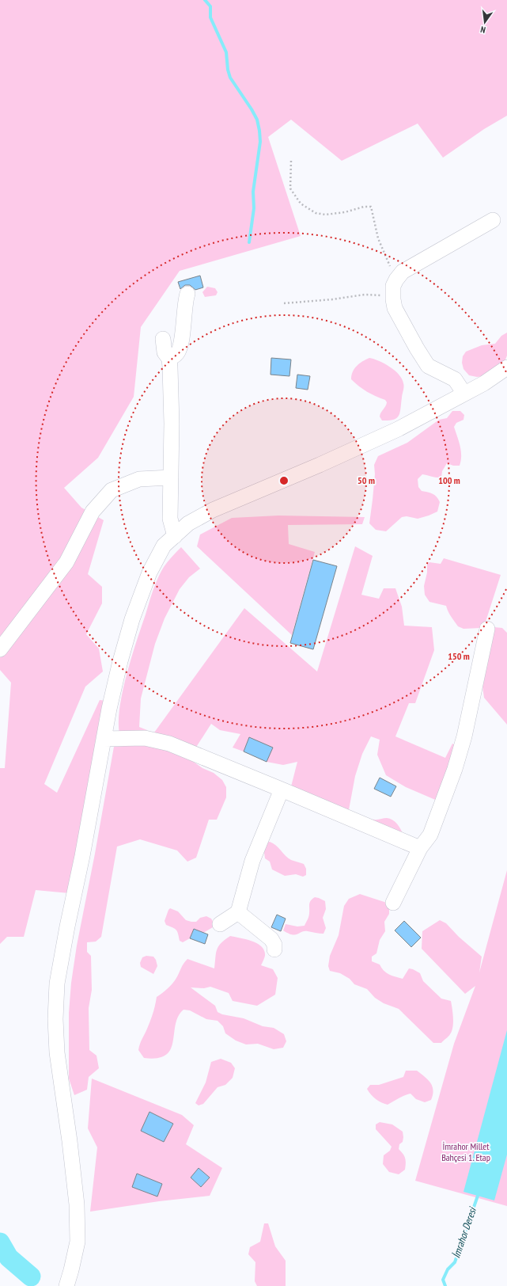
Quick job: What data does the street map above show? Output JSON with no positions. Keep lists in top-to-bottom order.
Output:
{
  "water": ["İmrahor Deresi"],
  "parks": ["İmrahor Millet Bahçesi 1. Etap"],
  "north": "bottom",
  "rings": ["50 m", "100 m", "150 m"]
}
